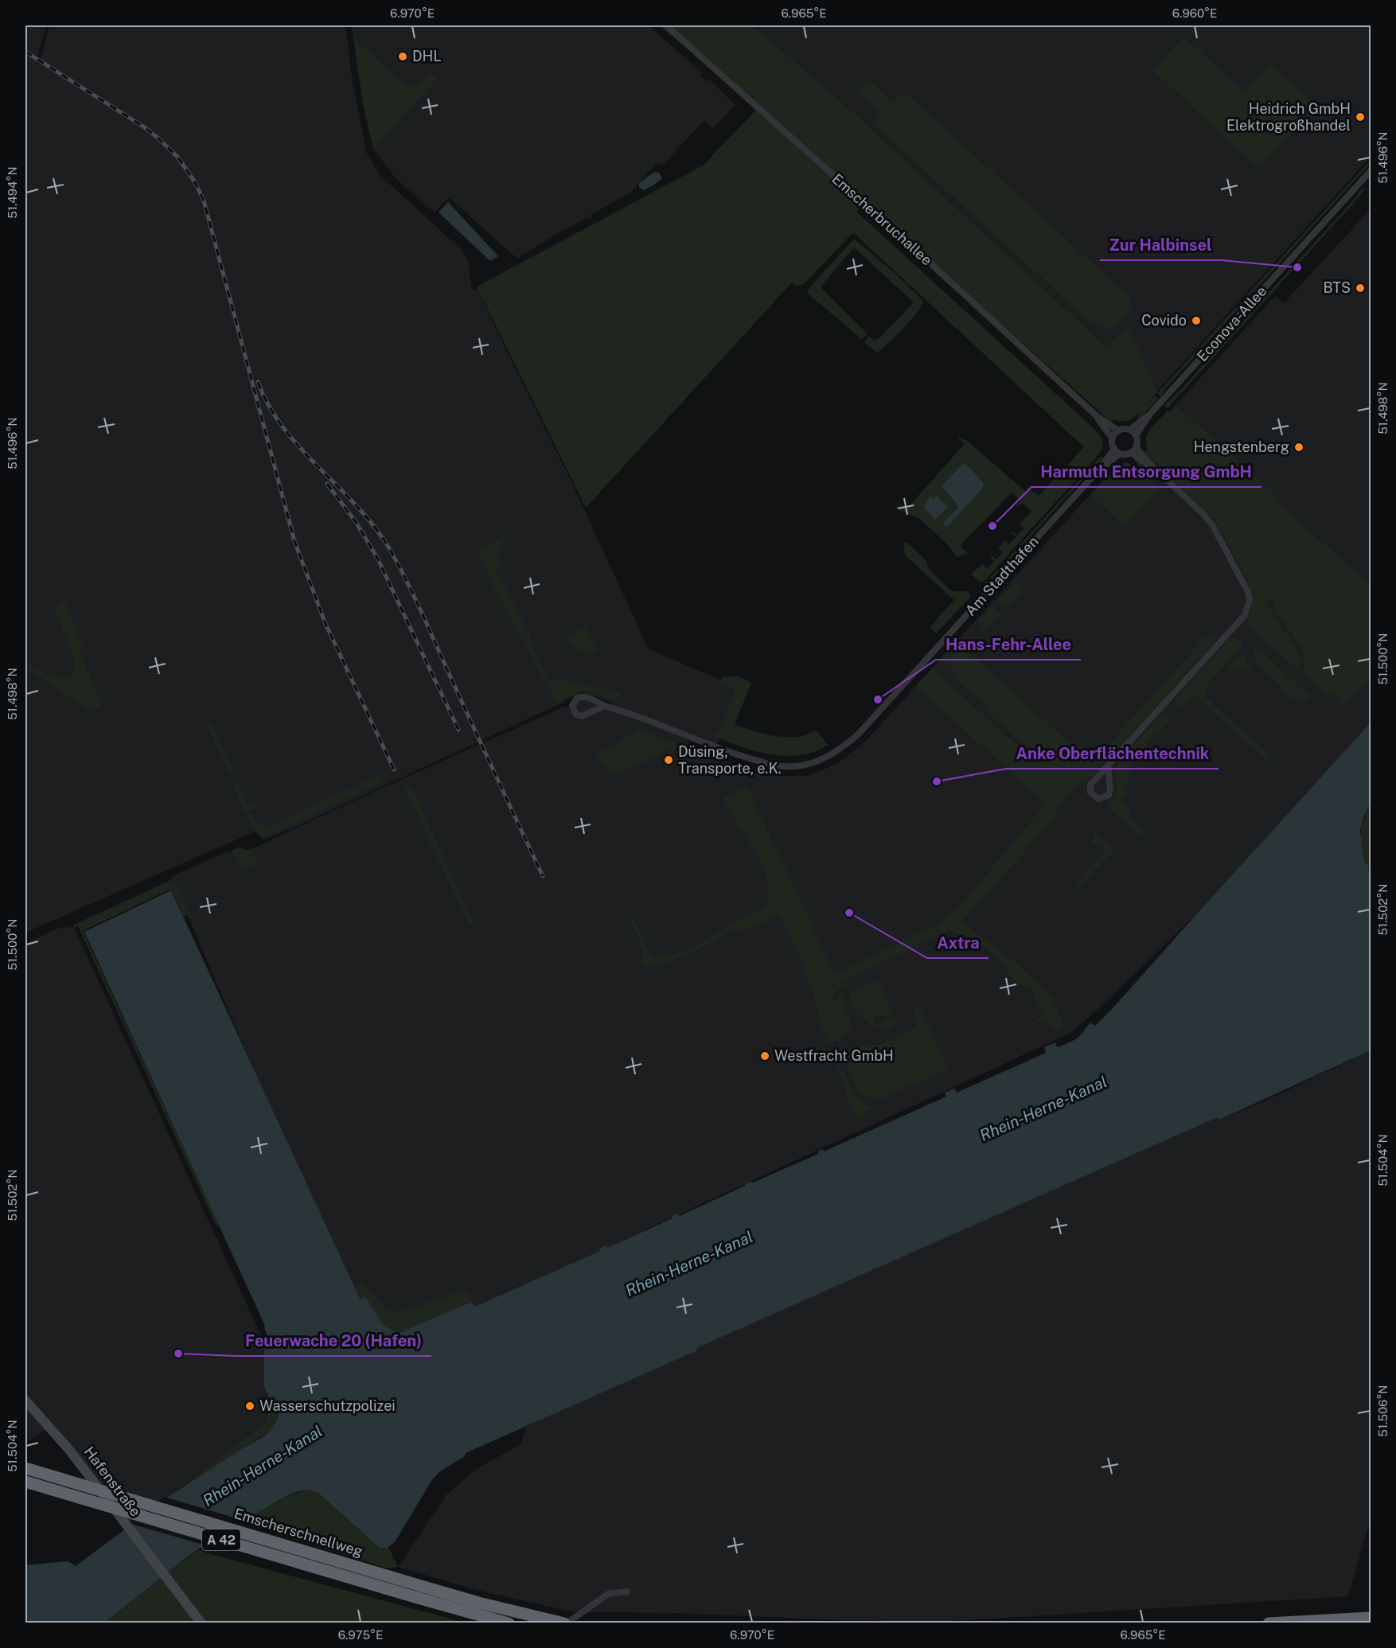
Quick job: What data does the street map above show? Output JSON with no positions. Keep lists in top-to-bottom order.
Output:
{
  "streets": {
    "highway": ["Emscherschnellweg", "A 42"],
    "street": [
      "Emscherbruchallee",
      "Econova-Allee",
      "Am Stadthafen",
      "Hafenstraße"
    ]
  },
  "crossings": [
    ["Emscherbruchallee", "Econova-Allee"],
    ["Emscherbruchallee", "Am Stadthafen"],
    ["Econova-Allee", "Am Stadthafen"]
  ],
  "water": ["Rhein-Herne-Kanal"],
  "places": [
    "DHL",
    "Heidrich GmbH Elektrogroßhandel",
    "Zur Halbinsel",
    "BTS",
    "Covido",
    "Hengstenberg",
    "Harmuth Entsorgung GmbH",
    "Hans-Fehr-Allee",
    "Düsing, Transporte, e.K.",
    "Anke Oberflächentechnik",
    "Axtra",
    "Westfracht GmbH",
    "Feuerwache 20 (Hafen)",
    "Wasserschutzpolizei"
  ],
  "coordinates": [
    "6.970°E",
    "6.965°E",
    "6.960°E",
    "51.496°N",
    "51.494°N",
    "51.498°N",
    "51.500°N",
    "51.502°N",
    "51.504°N",
    "51.506°N",
    "6.975°E"
  ]
}
